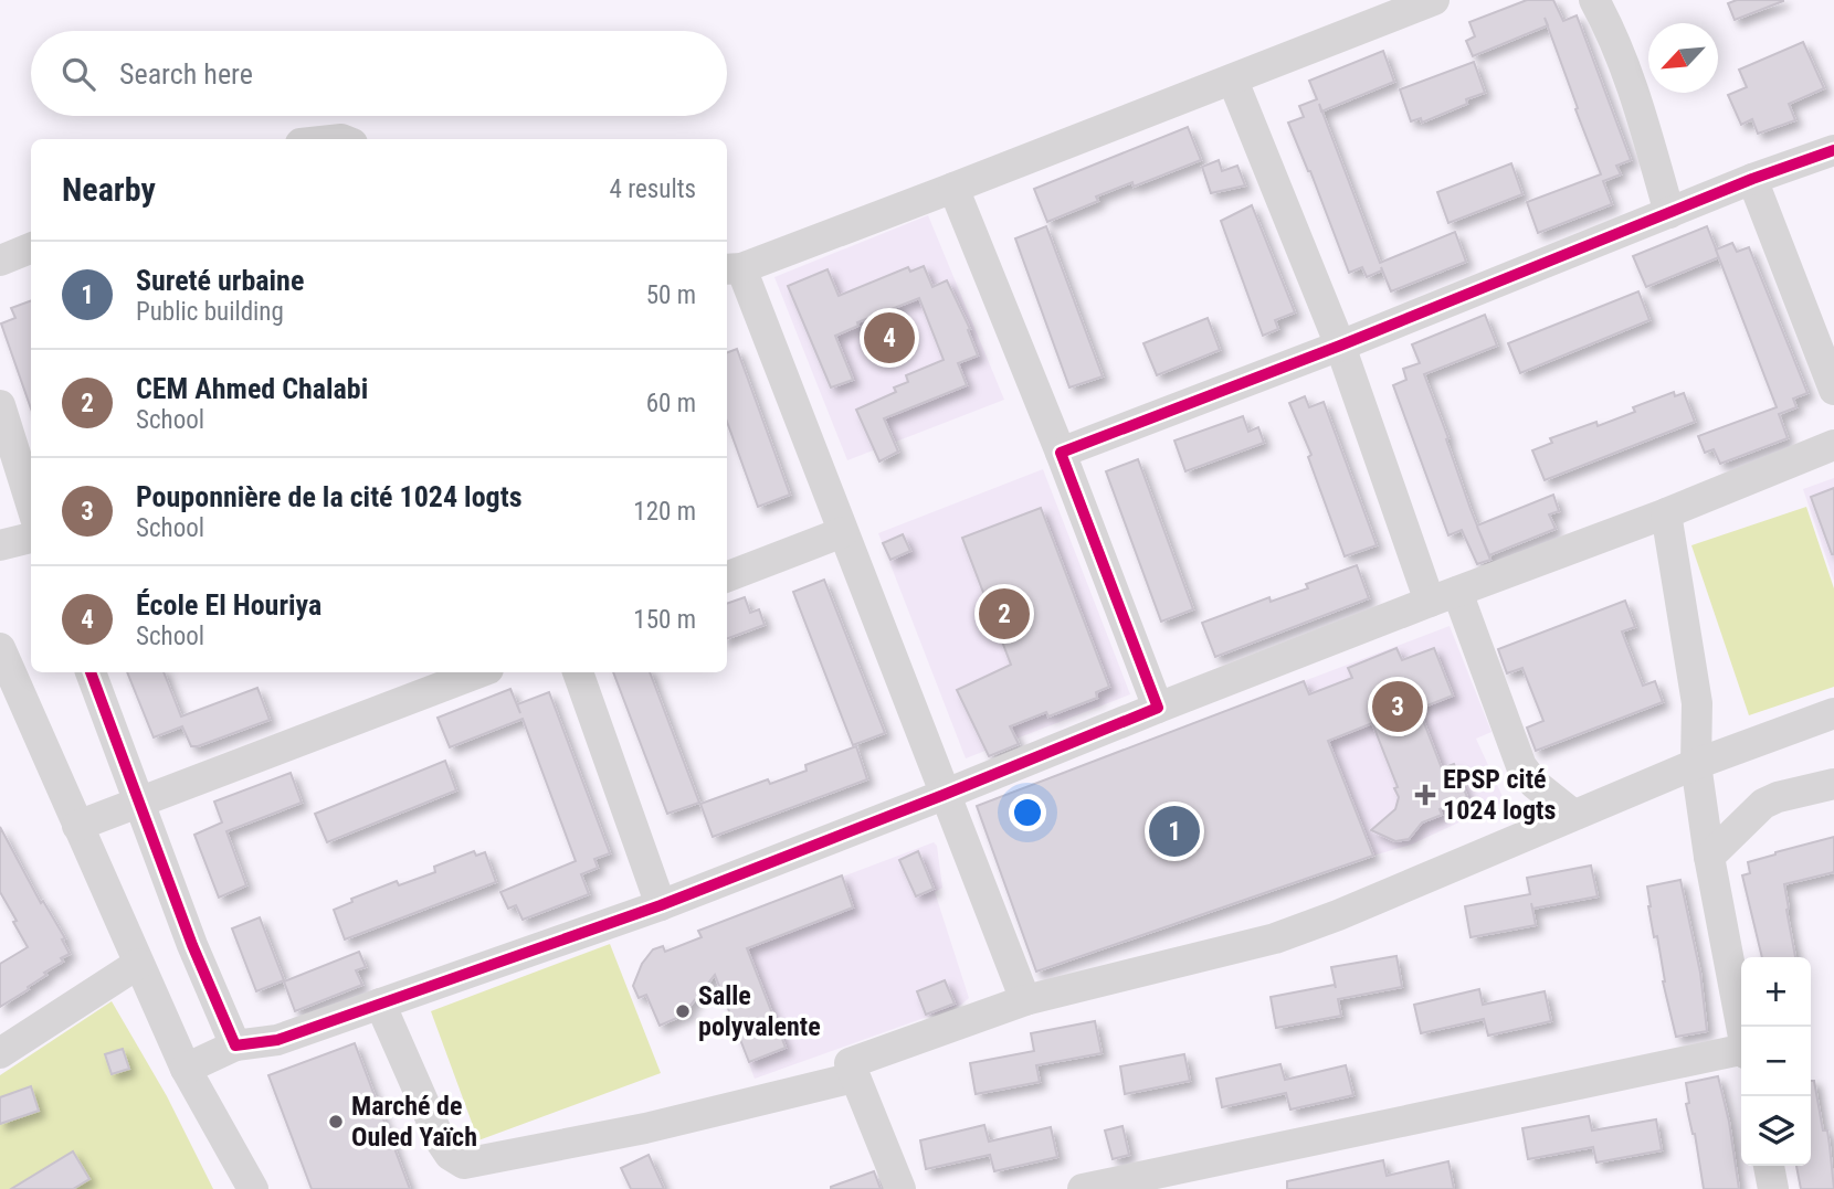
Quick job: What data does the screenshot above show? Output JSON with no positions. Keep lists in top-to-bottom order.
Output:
{
  "places": {
    "health": ["EPSP cité 1024 logts"],
    "other": ["Salle polyvalente", "Marché de Ouled Yaïch"]
  },
  "north": "bottom left",
  "page": {
    "search": "Search here",
    "heading": ["Nearby", "4 results"],
    "list": [
      {
        "mark": "1",
        "name": "Sureté urbaine",
        "note": "Public building",
        "value": "50 m"
      },
      {
        "mark": "2",
        "name": "CEM Ahmed Chalabi",
        "note": "School",
        "value": "60 m"
      },
      {
        "mark": "3",
        "name": "Pouponnière de la cité 1024 logts",
        "note": "School",
        "value": "120 m"
      },
      {
        "mark": "4",
        "name": "École El Houriya",
        "note": "School",
        "value": "150 m"
      }
    ],
    "pins": [
      "4",
      "2",
      "3",
      "1"
    ],
    "map_buttons": ["+", "−"]
  }
}
